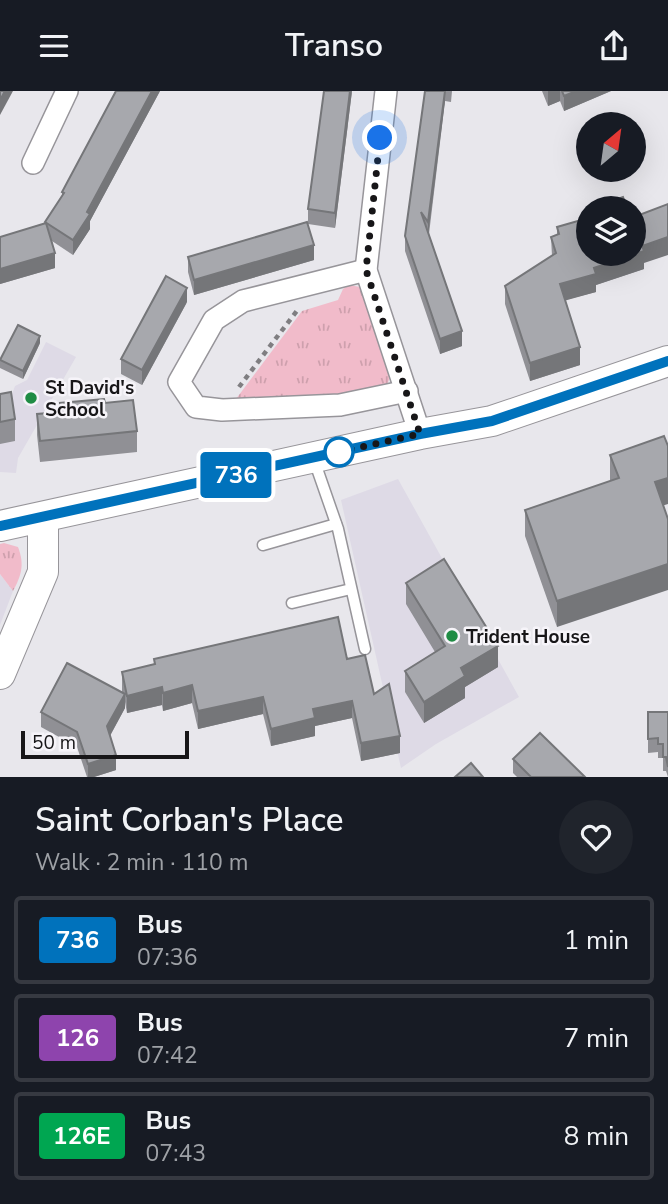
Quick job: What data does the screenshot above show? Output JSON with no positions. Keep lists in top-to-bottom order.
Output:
{
  "places": ["St David's School", "Trident House"],
  "lines": ["bus line 736"],
  "scale_bar": "50 m",
  "north": "top right",
  "page": {
    "header": "Transo",
    "on_map": "736",
    "scale": "50 m",
    "heading": ["Saint Corban's Place", "Walk · 2 min · 110 m"],
    "list": [
      {
        "mark": "736",
        "name": "Bus",
        "note": "07:36",
        "value": "1 min"
      },
      {
        "mark": "126",
        "name": "Bus",
        "note": "07:42",
        "value": "7 min"
      },
      {
        "mark": "126E",
        "name": "Bus",
        "note": "07:43",
        "value": "8 min"
      }
    ]
  }
}
